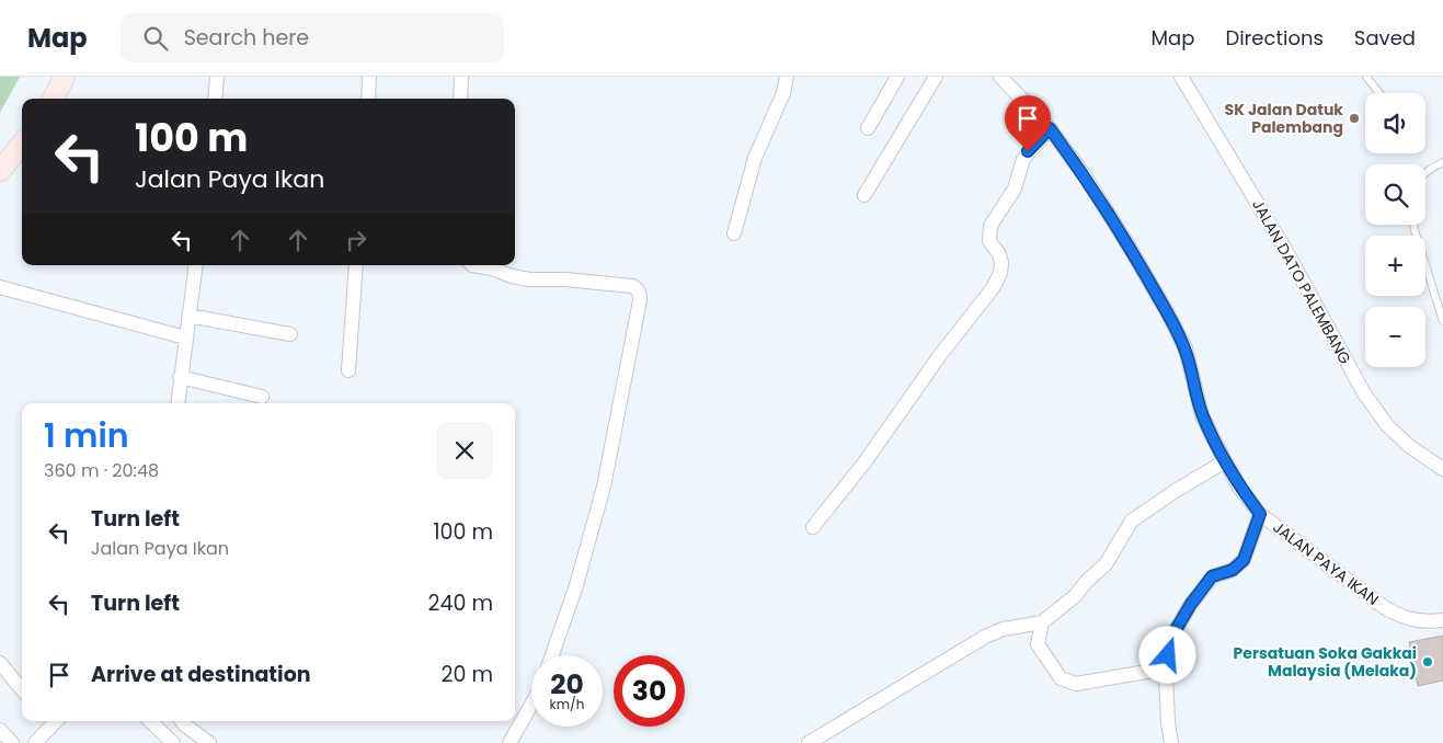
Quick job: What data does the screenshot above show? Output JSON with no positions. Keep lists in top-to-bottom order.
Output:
{
  "streets": {
    "street": ["JALAN DATO PALEMBANG", "JALAN PAYA IKAN"]
  },
  "places": ["SK Jalan Datuk Palembang", "Persatuan Soka Gakkai Malaysia (Melaka)"],
  "page": {
    "header": "Map",
    "search": "Search here",
    "nav": ["Map", "Directions", "Saved"],
    "map_buttons": ["+", "−"],
    "turn": ["100 m", "Jalan Paya Ikan"],
    "heading": ["1 min", "360 m · 20:48"],
    "list": [
      {
        "name": "Turn left",
        "note": "Jalan Paya Ikan",
        "value": "100 m"
      },
      {
        "name": "Turn left",
        "value": "240 m"
      },
      {
        "name": "Arrive at destination",
        "value": "20 m"
      }
    ],
    "speed": "20 km/h",
    "limit": "30"
  }
}
